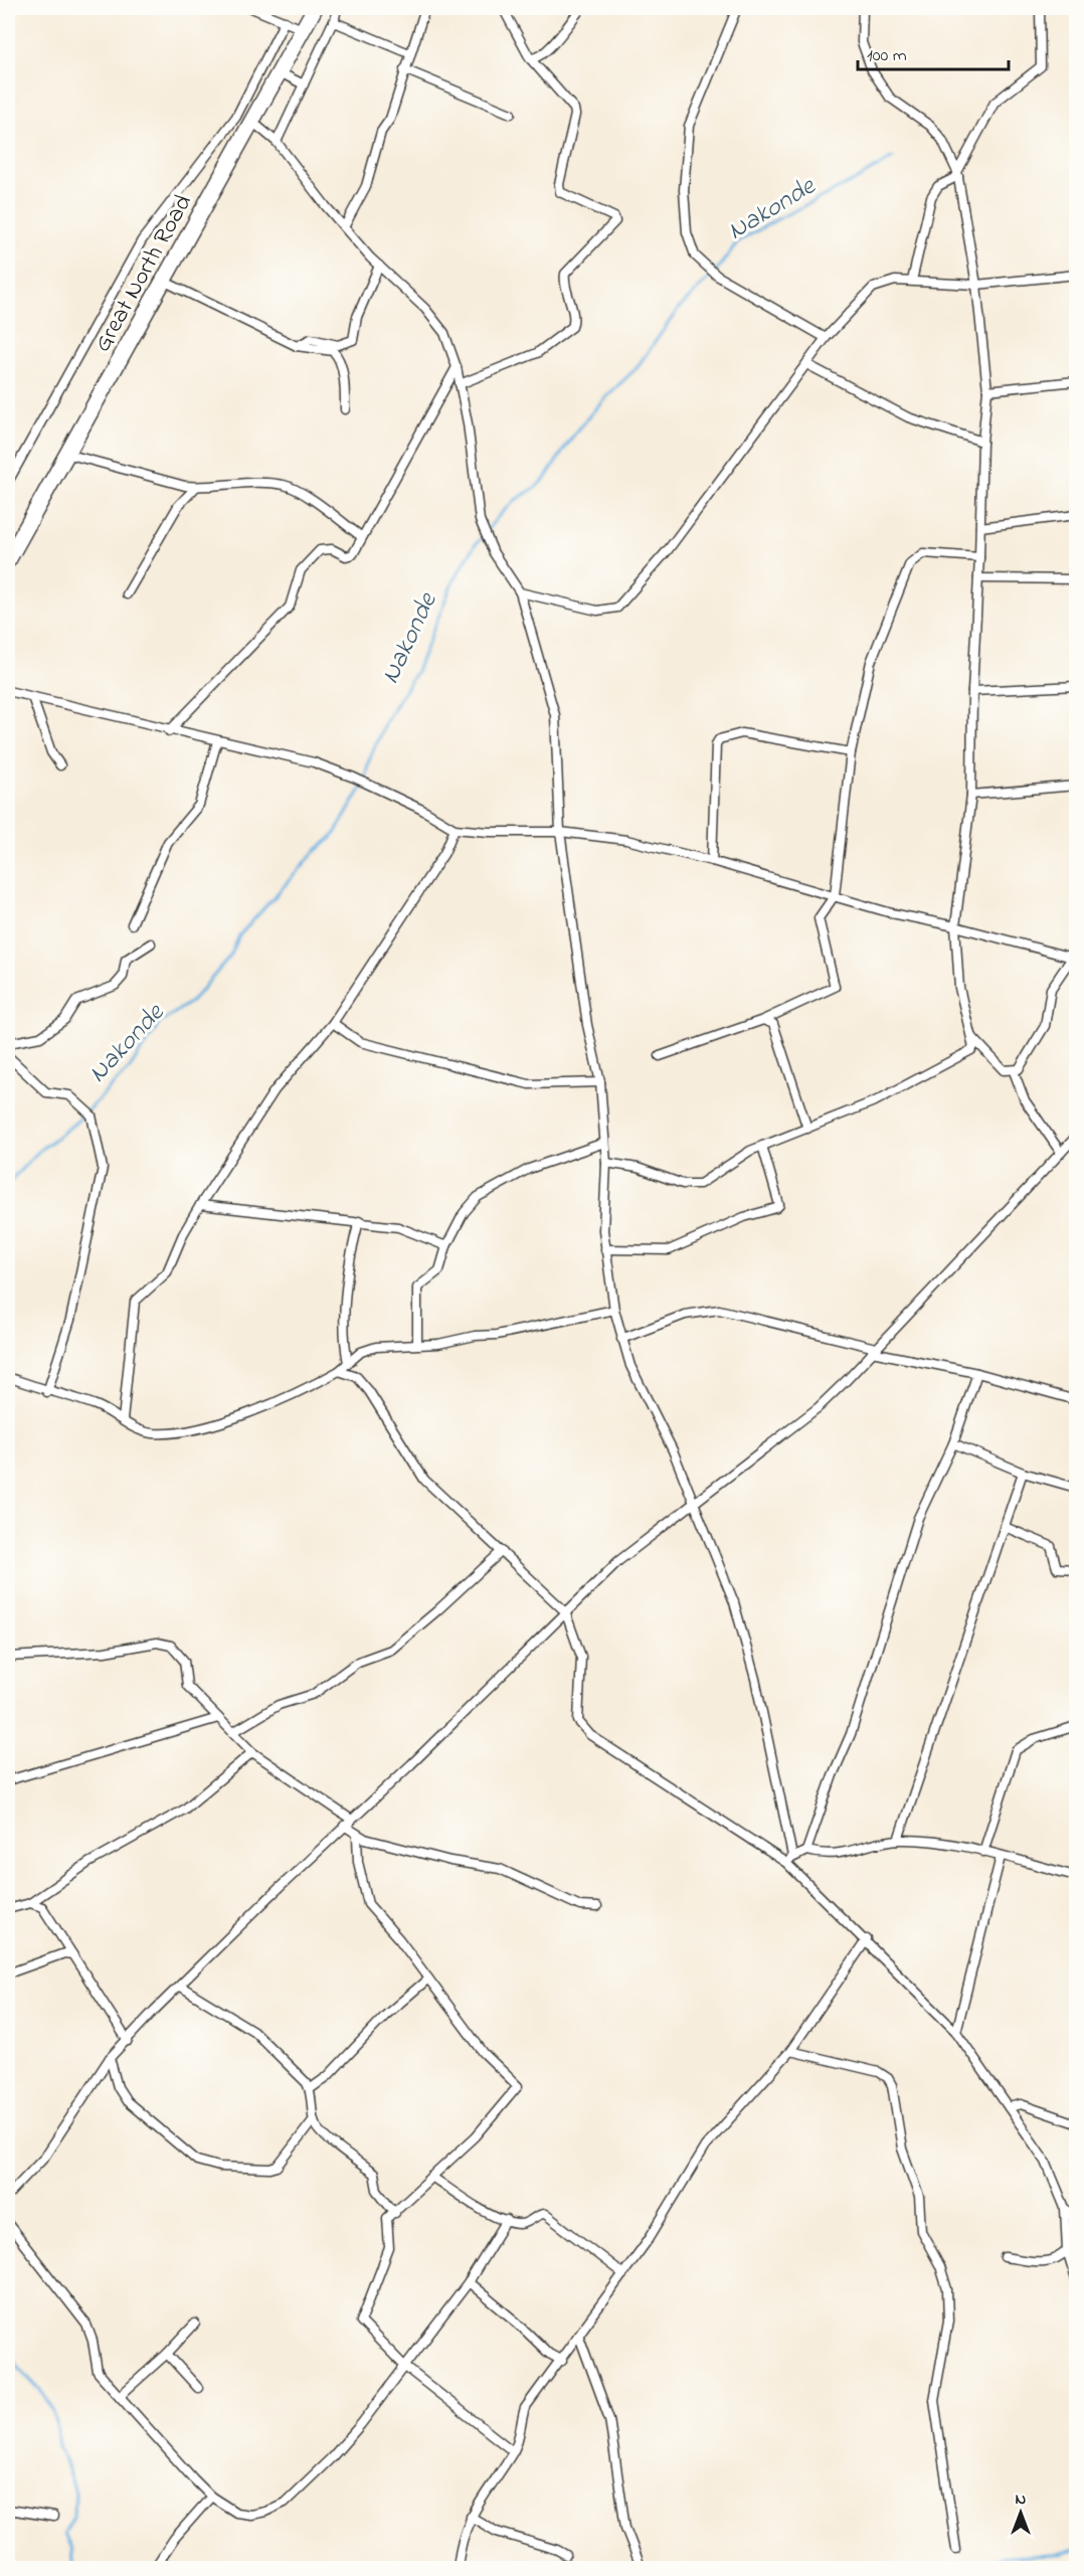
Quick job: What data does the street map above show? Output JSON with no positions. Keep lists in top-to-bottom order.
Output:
{
  "streets": {
    "highway": ["Great North Road"]
  },
  "water": ["Nakonde"],
  "scale_bar": "100 m",
  "north": "top"
}
